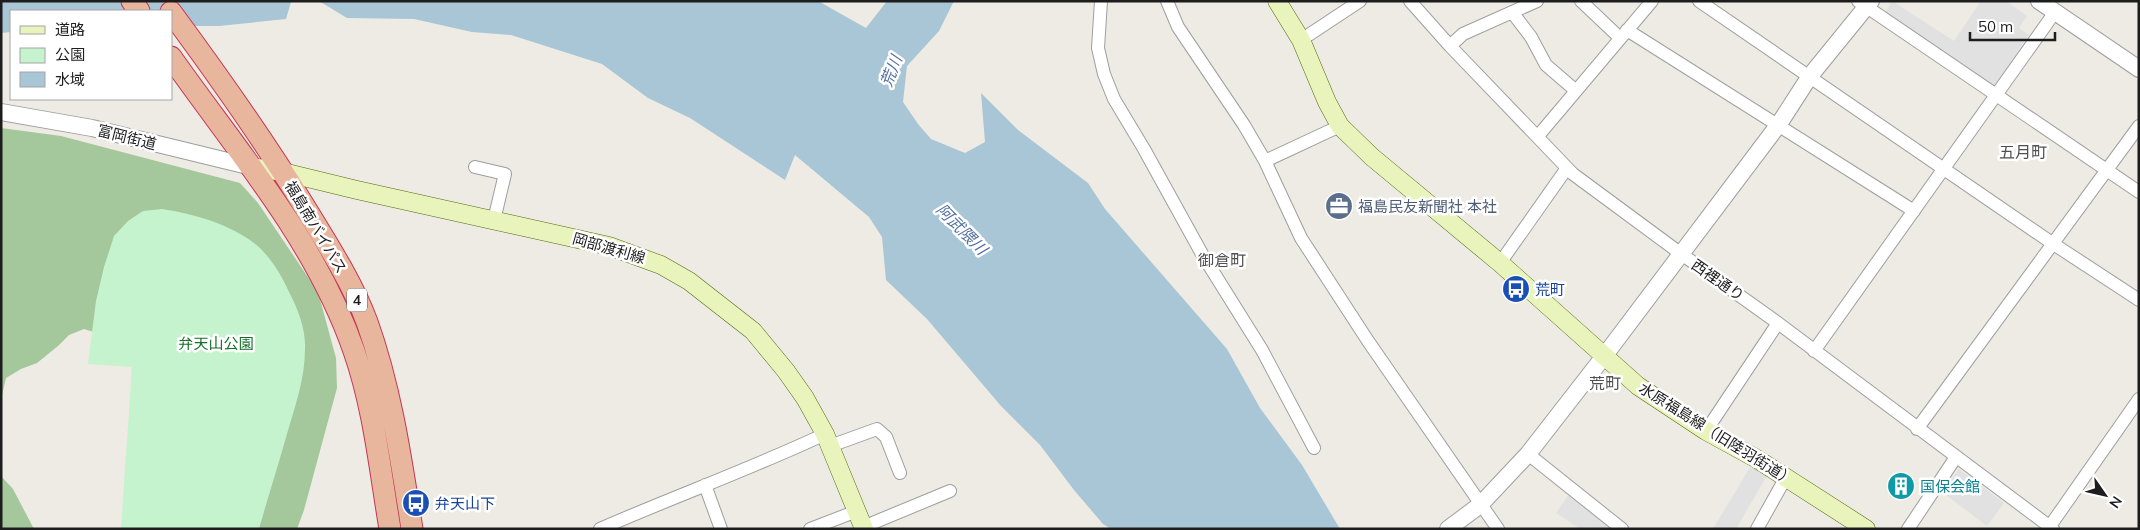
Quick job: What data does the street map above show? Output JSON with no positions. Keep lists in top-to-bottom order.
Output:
{
  "streets": {
    "highway": ["福島南バイパス", "4"],
    "main road": ["岡部渡利線", "水原福島線（旧陸羽街道）"],
    "street": ["富岡街道", "西裡通り"]
  },
  "crossings": [
    ["富岡街道", "福島南バイパス"],
    ["富岡街道", "岡部渡利線"],
    ["福島南バイパス", "岡部渡利線"]
  ],
  "districts": ["五月町", "御倉町", "荒町"],
  "water": ["荒川", "阿武隈川"],
  "parks": ["弁天山公園"],
  "places": {
    "office": ["福島民友新聞社 本社"],
    "bus stop": ["荒町", "弁天山下"],
    "building": ["国保会館"]
  },
  "legend": ["道路", "公園", "水域"],
  "scale_bar": "50 m",
  "north": "bottom right"
}
